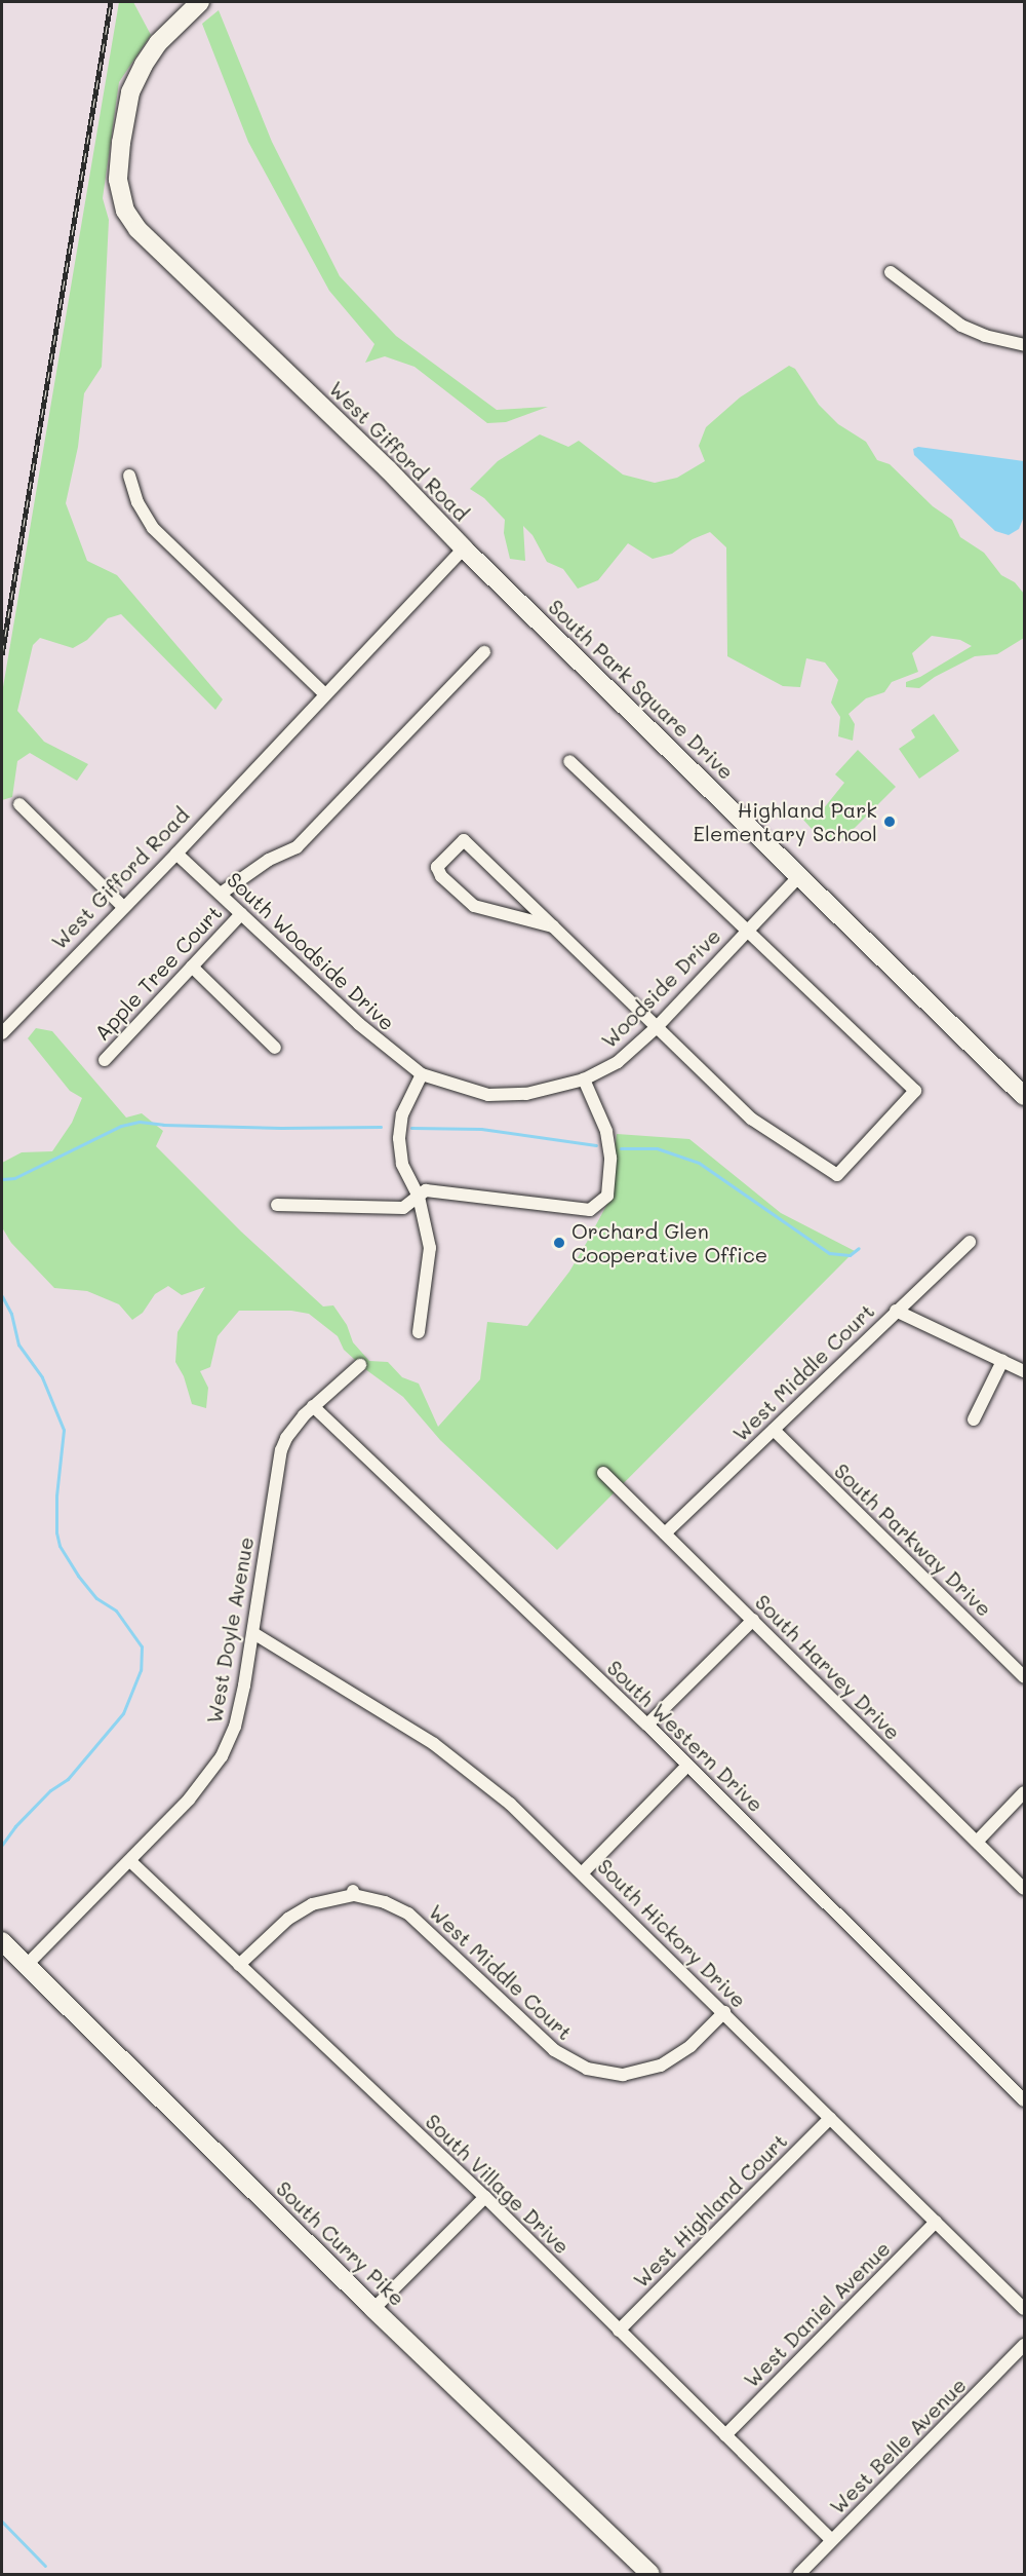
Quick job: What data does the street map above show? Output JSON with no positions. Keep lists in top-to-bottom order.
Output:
{
  "streets": {
    "street": [
      "West Gifford Road",
      "South Park Square Drive",
      "South Woodside Drive",
      "Apple Tree Court",
      "Woodside Drive",
      "West Middle Court",
      "South Parkway Drive",
      "West Doyle Avenue",
      "South Harvey Drive",
      "South Western Drive",
      "South Hickory Drive",
      "South Village Drive",
      "West Highland Court",
      "South Curry Pike",
      "West Daniel Avenue",
      "West Belle Avenue"
    ]
  },
  "crossings": [
    ["West Gifford Road", "South Park Square Drive"],
    ["West Gifford Road", "South Woodside Drive"],
    ["South Park Square Drive", "Woodside Drive"],
    ["South Woodside Drive", "Apple Tree Court"],
    ["South Woodside Drive", "Woodside Drive"],
    ["West Middle Court", "South Parkway Drive"],
    ["West Middle Court", "South Harvey Drive"],
    ["West Middle Court", "South Hickory Drive"],
    ["West Middle Court", "South Village Drive"],
    ["West Doyle Avenue", "South Western Drive"],
    ["West Doyle Avenue", "South Hickory Drive"],
    ["West Doyle Avenue", "South Village Drive"],
    ["West Doyle Avenue", "South Curry Pike"],
    ["South Hickory Drive", "West Highland Court"],
    ["South Hickory Drive", "West Daniel Avenue"],
    ["South Village Drive", "West Highland Court"],
    ["South Village Drive", "West Daniel Avenue"],
    ["South Village Drive", "West Belle Avenue"]
  ],
  "places": ["Highland Park Elementary School", "Orchard Glen Cooperative Office"]
}
